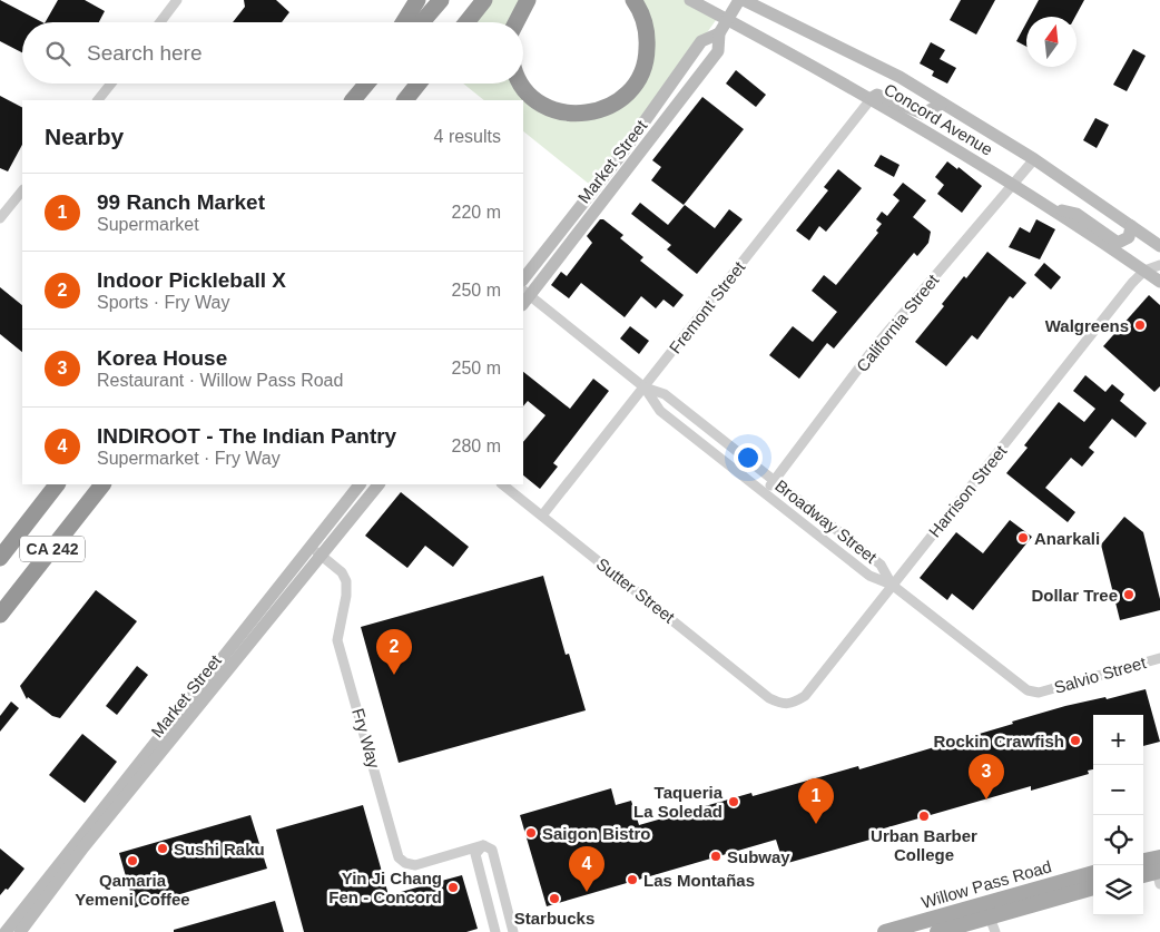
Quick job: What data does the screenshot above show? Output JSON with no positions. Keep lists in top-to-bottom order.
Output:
{
  "streets": {
    "highway": ["CA 242"],
    "main road": ["Concord Avenue", "Market Street", "Willow Pass Road"],
    "street": [
      "Fremont Street",
      "California Street",
      "Harrison Street",
      "Broadway Street",
      "Sutter Street",
      "Salvio Street",
      "Fry Way"
    ]
  },
  "crossings": [
    ["Concord Avenue", "Market Street"],
    ["Concord Avenue", "Fremont Street"],
    ["Concord Avenue", "California Street"],
    ["Concord Avenue", "Harrison Street"],
    ["Market Street", "Broadway Street"],
    ["Market Street", "Fry Way"],
    ["Fremont Street", "Broadway Street"],
    ["Fremont Street", "Sutter Street"],
    ["California Street", "Broadway Street"],
    ["Harrison Street", "Broadway Street"],
    ["Harrison Street", "Sutter Street"],
    ["Broadway Street", "Salvio Street"]
  ],
  "places": [
    "Walgreens",
    "Anarkali",
    "Dollar Tree",
    "Rockin Crawfish",
    "Taqueria La Soledad",
    "Urban Barber College",
    "Saigon Bistro",
    "Sushi Raku",
    "Subway",
    "Qamaria Yemeni Coffee",
    "Las Montañas",
    "Yin Ji Chang Fen - Concord",
    "Starbucks"
  ],
  "north": "top",
  "page": {
    "search": "Search here",
    "heading": ["Nearby", "4 results"],
    "list": [
      {
        "mark": "1",
        "name": "99 Ranch Market",
        "note": "Supermarket",
        "value": "220 m"
      },
      {
        "mark": "2",
        "name": "Indoor Pickleball X",
        "note": "Sports · Fry Way",
        "value": "250 m"
      },
      {
        "mark": "3",
        "name": "Korea House",
        "note": "Restaurant · Willow Pass Road",
        "value": "250 m"
      },
      {
        "mark": "4",
        "name": "INDIROOT - The Indian Pantry",
        "note": "Supermarket · Fry Way",
        "value": "280 m"
      }
    ],
    "pins": [
      "2",
      "3",
      "1",
      "4"
    ],
    "map_buttons": ["+", "−"]
  }
}
